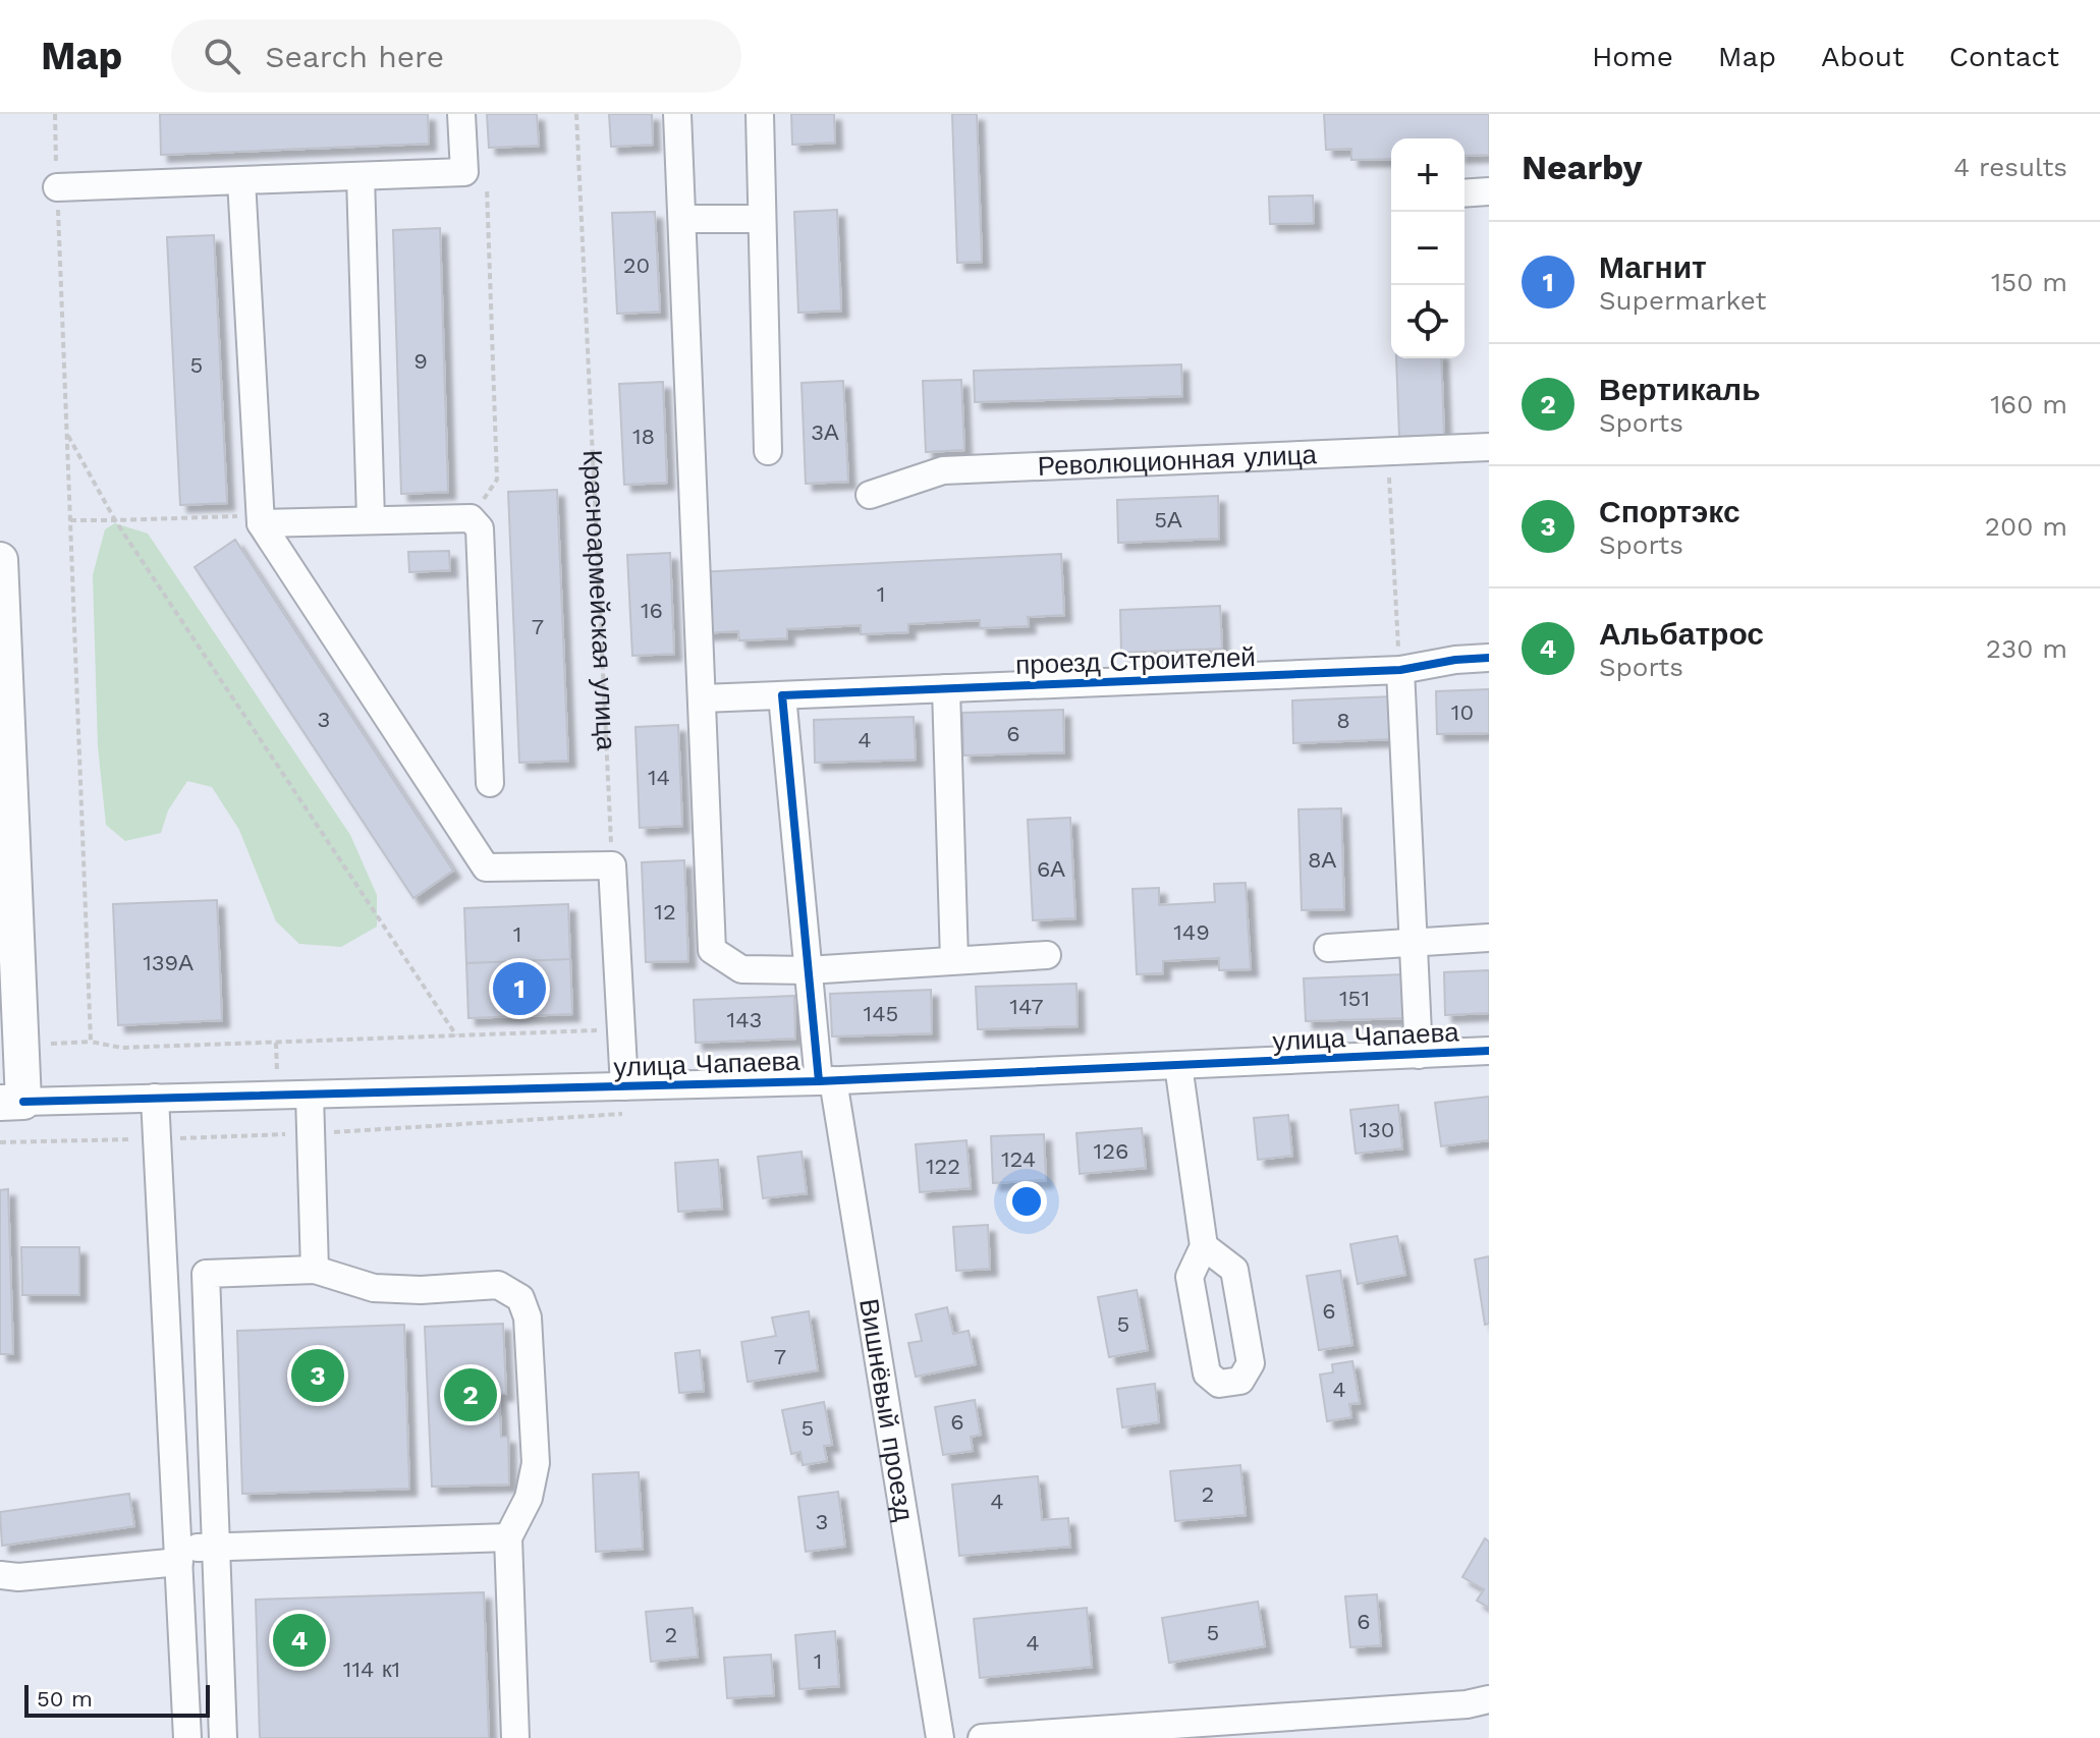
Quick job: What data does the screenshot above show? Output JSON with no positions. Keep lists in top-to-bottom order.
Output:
{
  "streets": {
    "street": [
      "Революционная улица",
      "проезд Строителей",
      "улица Чапаева",
      "Вишнёвый проезд"
    ],
    "path": ["Красноармейская улица"]
  },
  "crossings": [
    ["проезд Строителей", "Вишнёвый проезд"],
    ["улица Чапаева", "Вишнёвый проезд"]
  ],
  "house_numbers": [
    "20",
    "9",
    "5",
    "3А",
    "18",
    "5А",
    "1",
    "16",
    "7",
    "10",
    "3",
    "8",
    "6",
    "4",
    "14",
    "8А",
    "6А",
    "12",
    "149",
    "1",
    "139А",
    "151",
    "147",
    "145",
    "143",
    "130",
    "126",
    "124",
    "122",
    "6",
    "5",
    "7",
    "4",
    "6",
    "5",
    "2",
    "4",
    "3",
    "6",
    "5",
    "2",
    "4",
    "1",
    "114 к1"
  ],
  "scale_bar": "50 m",
  "page": {
    "header": "Map",
    "search": "Search here",
    "nav": [
      "Home",
      "Map",
      "About",
      "Contact"
    ],
    "heading": ["Nearby", "4 results"],
    "map_buttons": ["+", "−"],
    "list": [
      {
        "mark": "1",
        "name": "Магнит",
        "note": "Supermarket",
        "value": "150 m"
      },
      {
        "mark": "2",
        "name": "Вертикаль",
        "note": "Sports",
        "value": "160 m"
      },
      {
        "mark": "3",
        "name": "Спортэкс",
        "note": "Sports",
        "value": "200 m"
      },
      {
        "mark": "4",
        "name": "Альбатрос",
        "note": "Sports",
        "value": "230 m"
      }
    ],
    "pins": [
      "1",
      "3",
      "2",
      "4"
    ],
    "scale": "50 m"
  }
}
